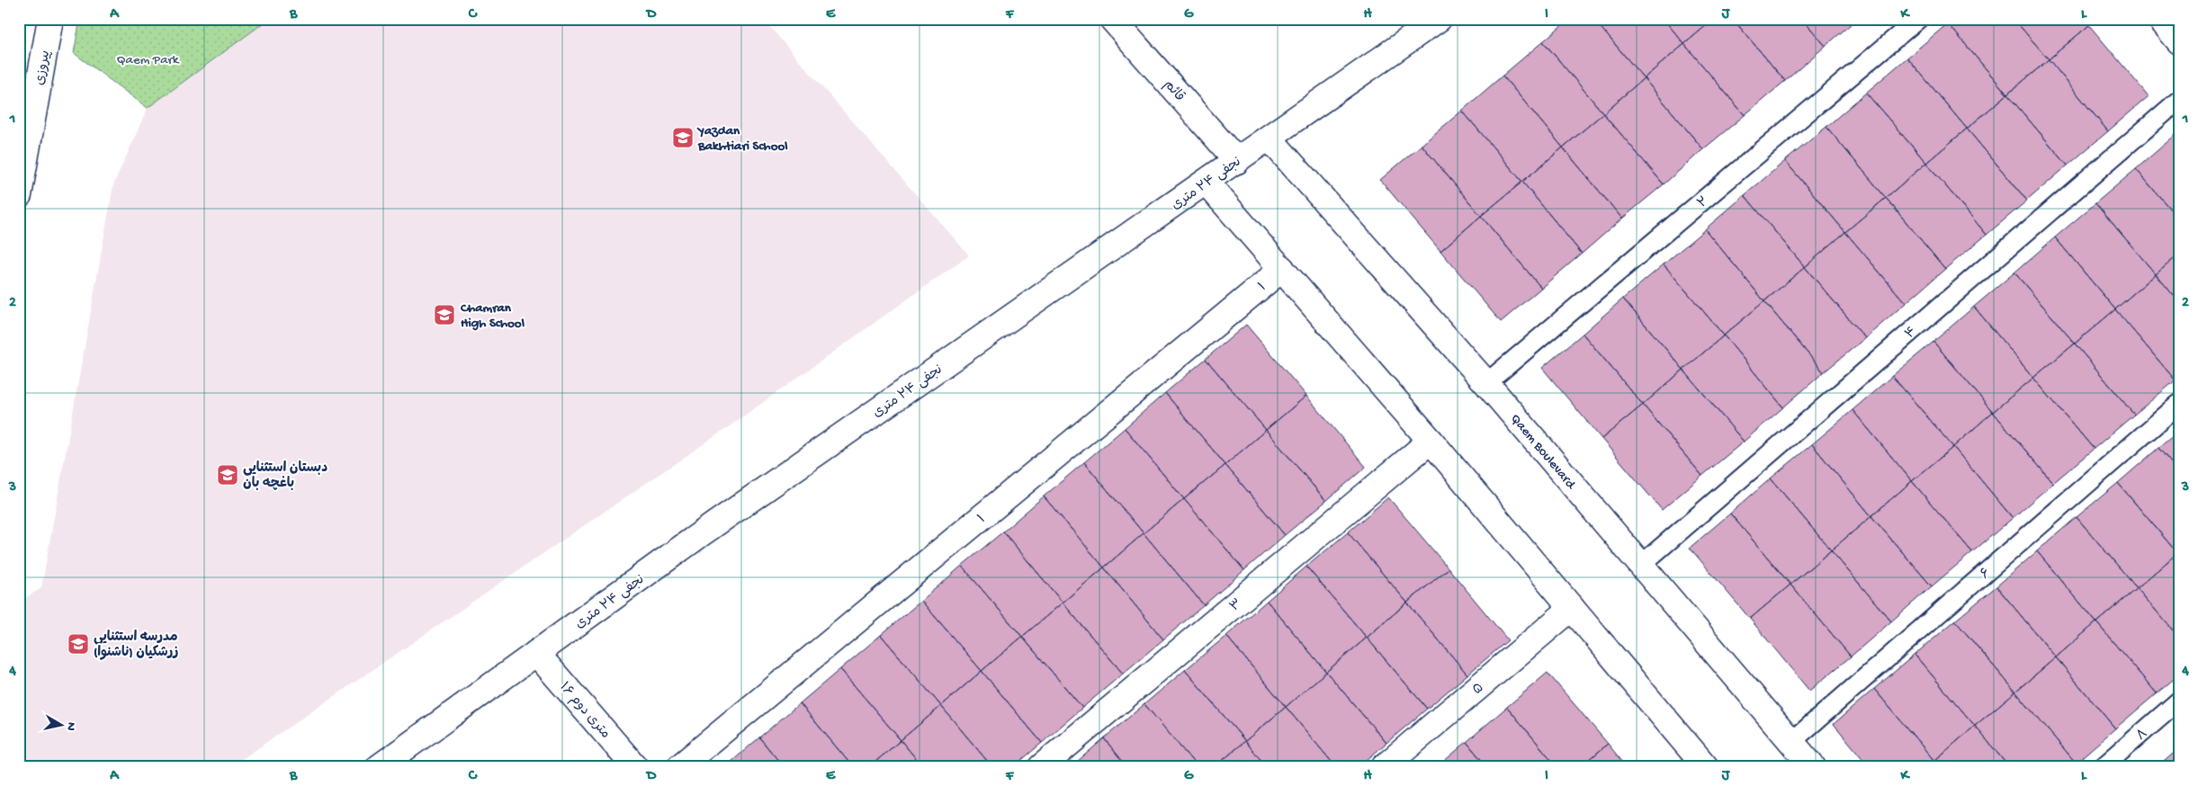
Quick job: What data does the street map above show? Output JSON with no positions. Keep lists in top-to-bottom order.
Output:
{
  "streets": {
    "street": [
      "پیروزی",
      "قائم",
      "نجفی ۲۴ متری",
      "۱",
      "Qaem Boulevard",
      "۳",
      "۵",
      "۱۶ متری دوم"
    ],
    "lane": [
      "۲",
      "۴",
      "۶",
      "۸"
    ]
  },
  "crossings": [
    ["قائم", "نجفی ۲۴ متری"],
    ["نجفی ۲۴ متری", "Qaem Boulevard"],
    ["نجفی ۲۴ متری", "۱۶ متری دوم"],
    ["۲", "Qaem Boulevard"],
    ["۴", "Qaem Boulevard"],
    ["Qaem Boulevard", "۶"]
  ],
  "parks": ["Qaem Park"],
  "places": {
    "school or university": [
      "Yazdan Bakhtiari School",
      "Chamran High School",
      "دبستان استثنایی باغچه بان",
      "مدرسه استثنایی زرشکیان (ناشنوا)"
    ]
  },
  "north": "right",
  "grid": {
    "columns": [
      "A",
      "B",
      "C",
      "D",
      "E",
      "F",
      "G",
      "H",
      "I",
      "J",
      "K",
      "L"
    ],
    "rows": [
      "1",
      "2",
      "3",
      "4"
    ]
  }
}
